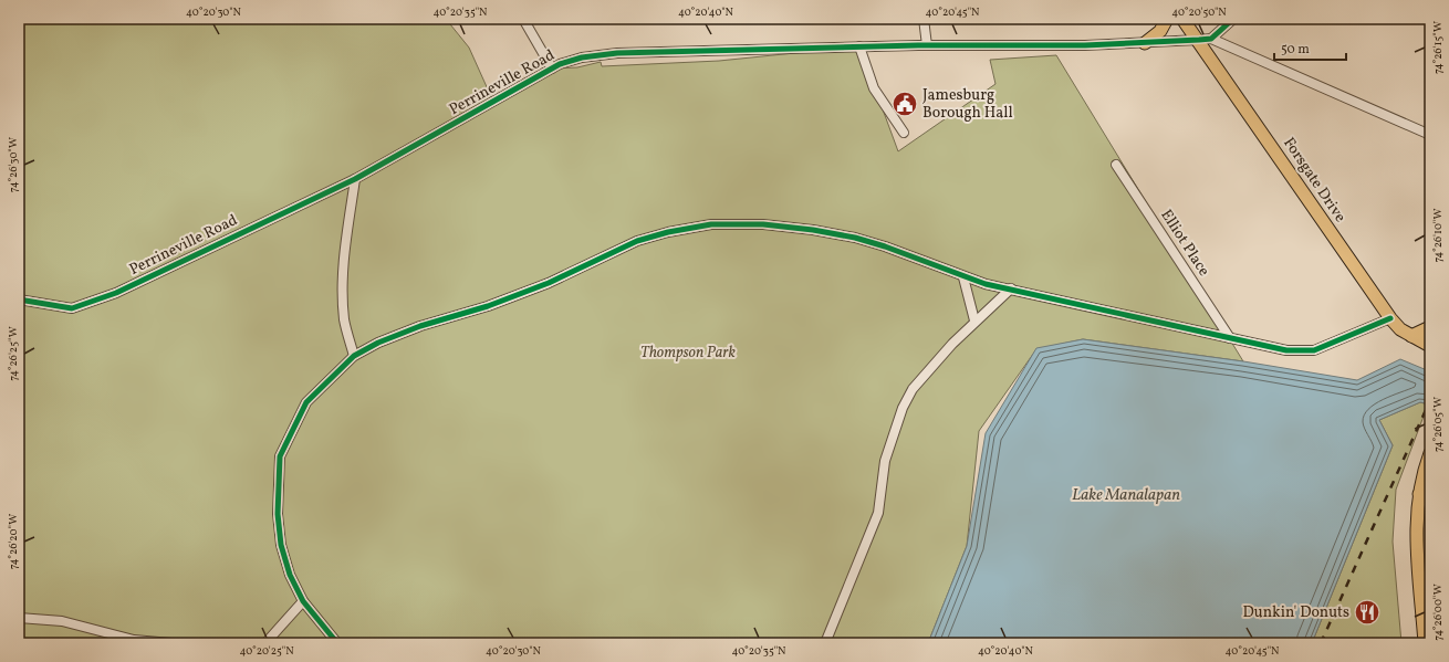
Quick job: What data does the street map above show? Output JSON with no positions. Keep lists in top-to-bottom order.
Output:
{
  "streets": {
    "main road": ["Forsgate Drive"],
    "street": ["Perrineville Road", "Elliot Place"]
  },
  "crossings": [
    ["Perrineville Road", "Forsgate Drive"]
  ],
  "water": ["Lake Manalapan"],
  "parks": ["Thompson Park"],
  "places": {
    "public building": ["Jamesburg Borough Hall"],
    "restaurant": ["Dunkin' Donuts"]
  },
  "scale_bar": "50 m",
  "coordinates": [
    "40°20'30\"N",
    "40°20'35\"N",
    "40°20'40\"N",
    "40°20'45\"N",
    "40°20'50\"N",
    "74°26'15\"W",
    "74°26'30\"W",
    "74°26'10\"W",
    "74°26'25\"W",
    "74°26'05\"W",
    "74°26'20\"W",
    "74°26'00\"W",
    "40°20'25\"N"
  ]
}
